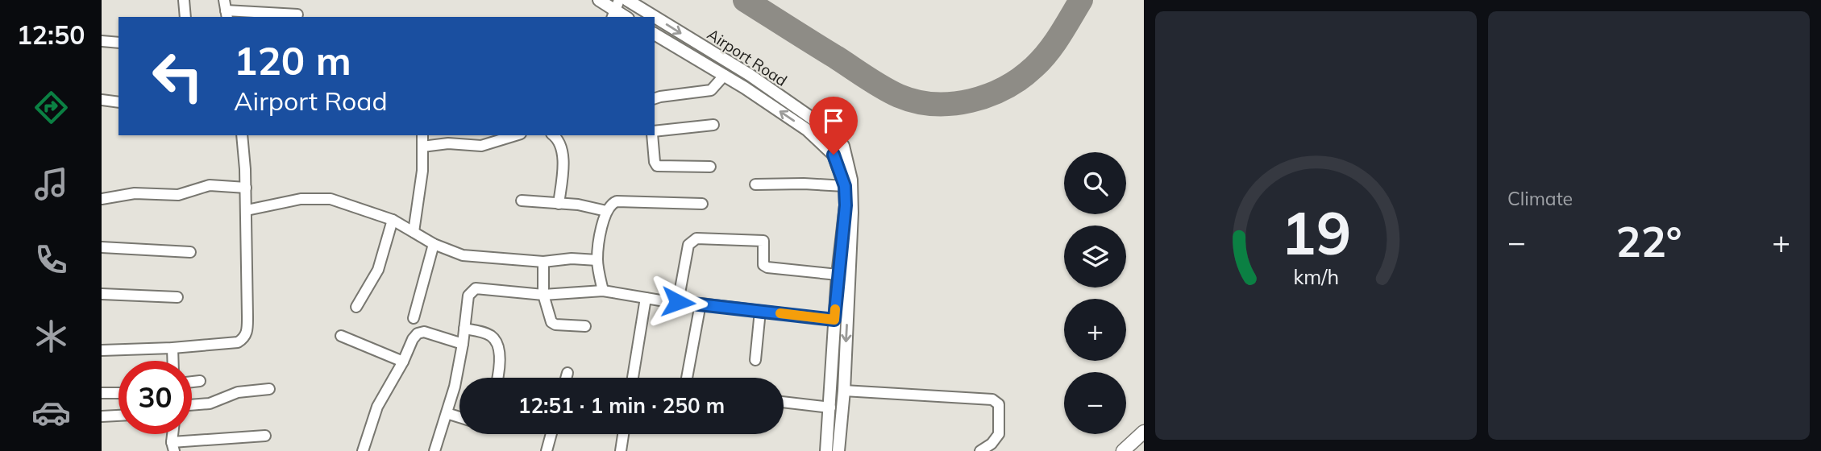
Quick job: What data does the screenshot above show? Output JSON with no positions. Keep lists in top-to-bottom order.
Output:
{
  "streets": {
    "street": ["Airport Road"]
  },
  "page": {
    "tabs": "12:50",
    "tile": "Climate",
    "turn": ["120 m", "Airport Road"],
    "map_buttons": ["+", "−"],
    "heat": ["−", "22°", "+"],
    "limit": "30",
    "trip": "12:51 · 1 min · 250 m",
    "gauge": ["19", "km/h"]
  }
}
